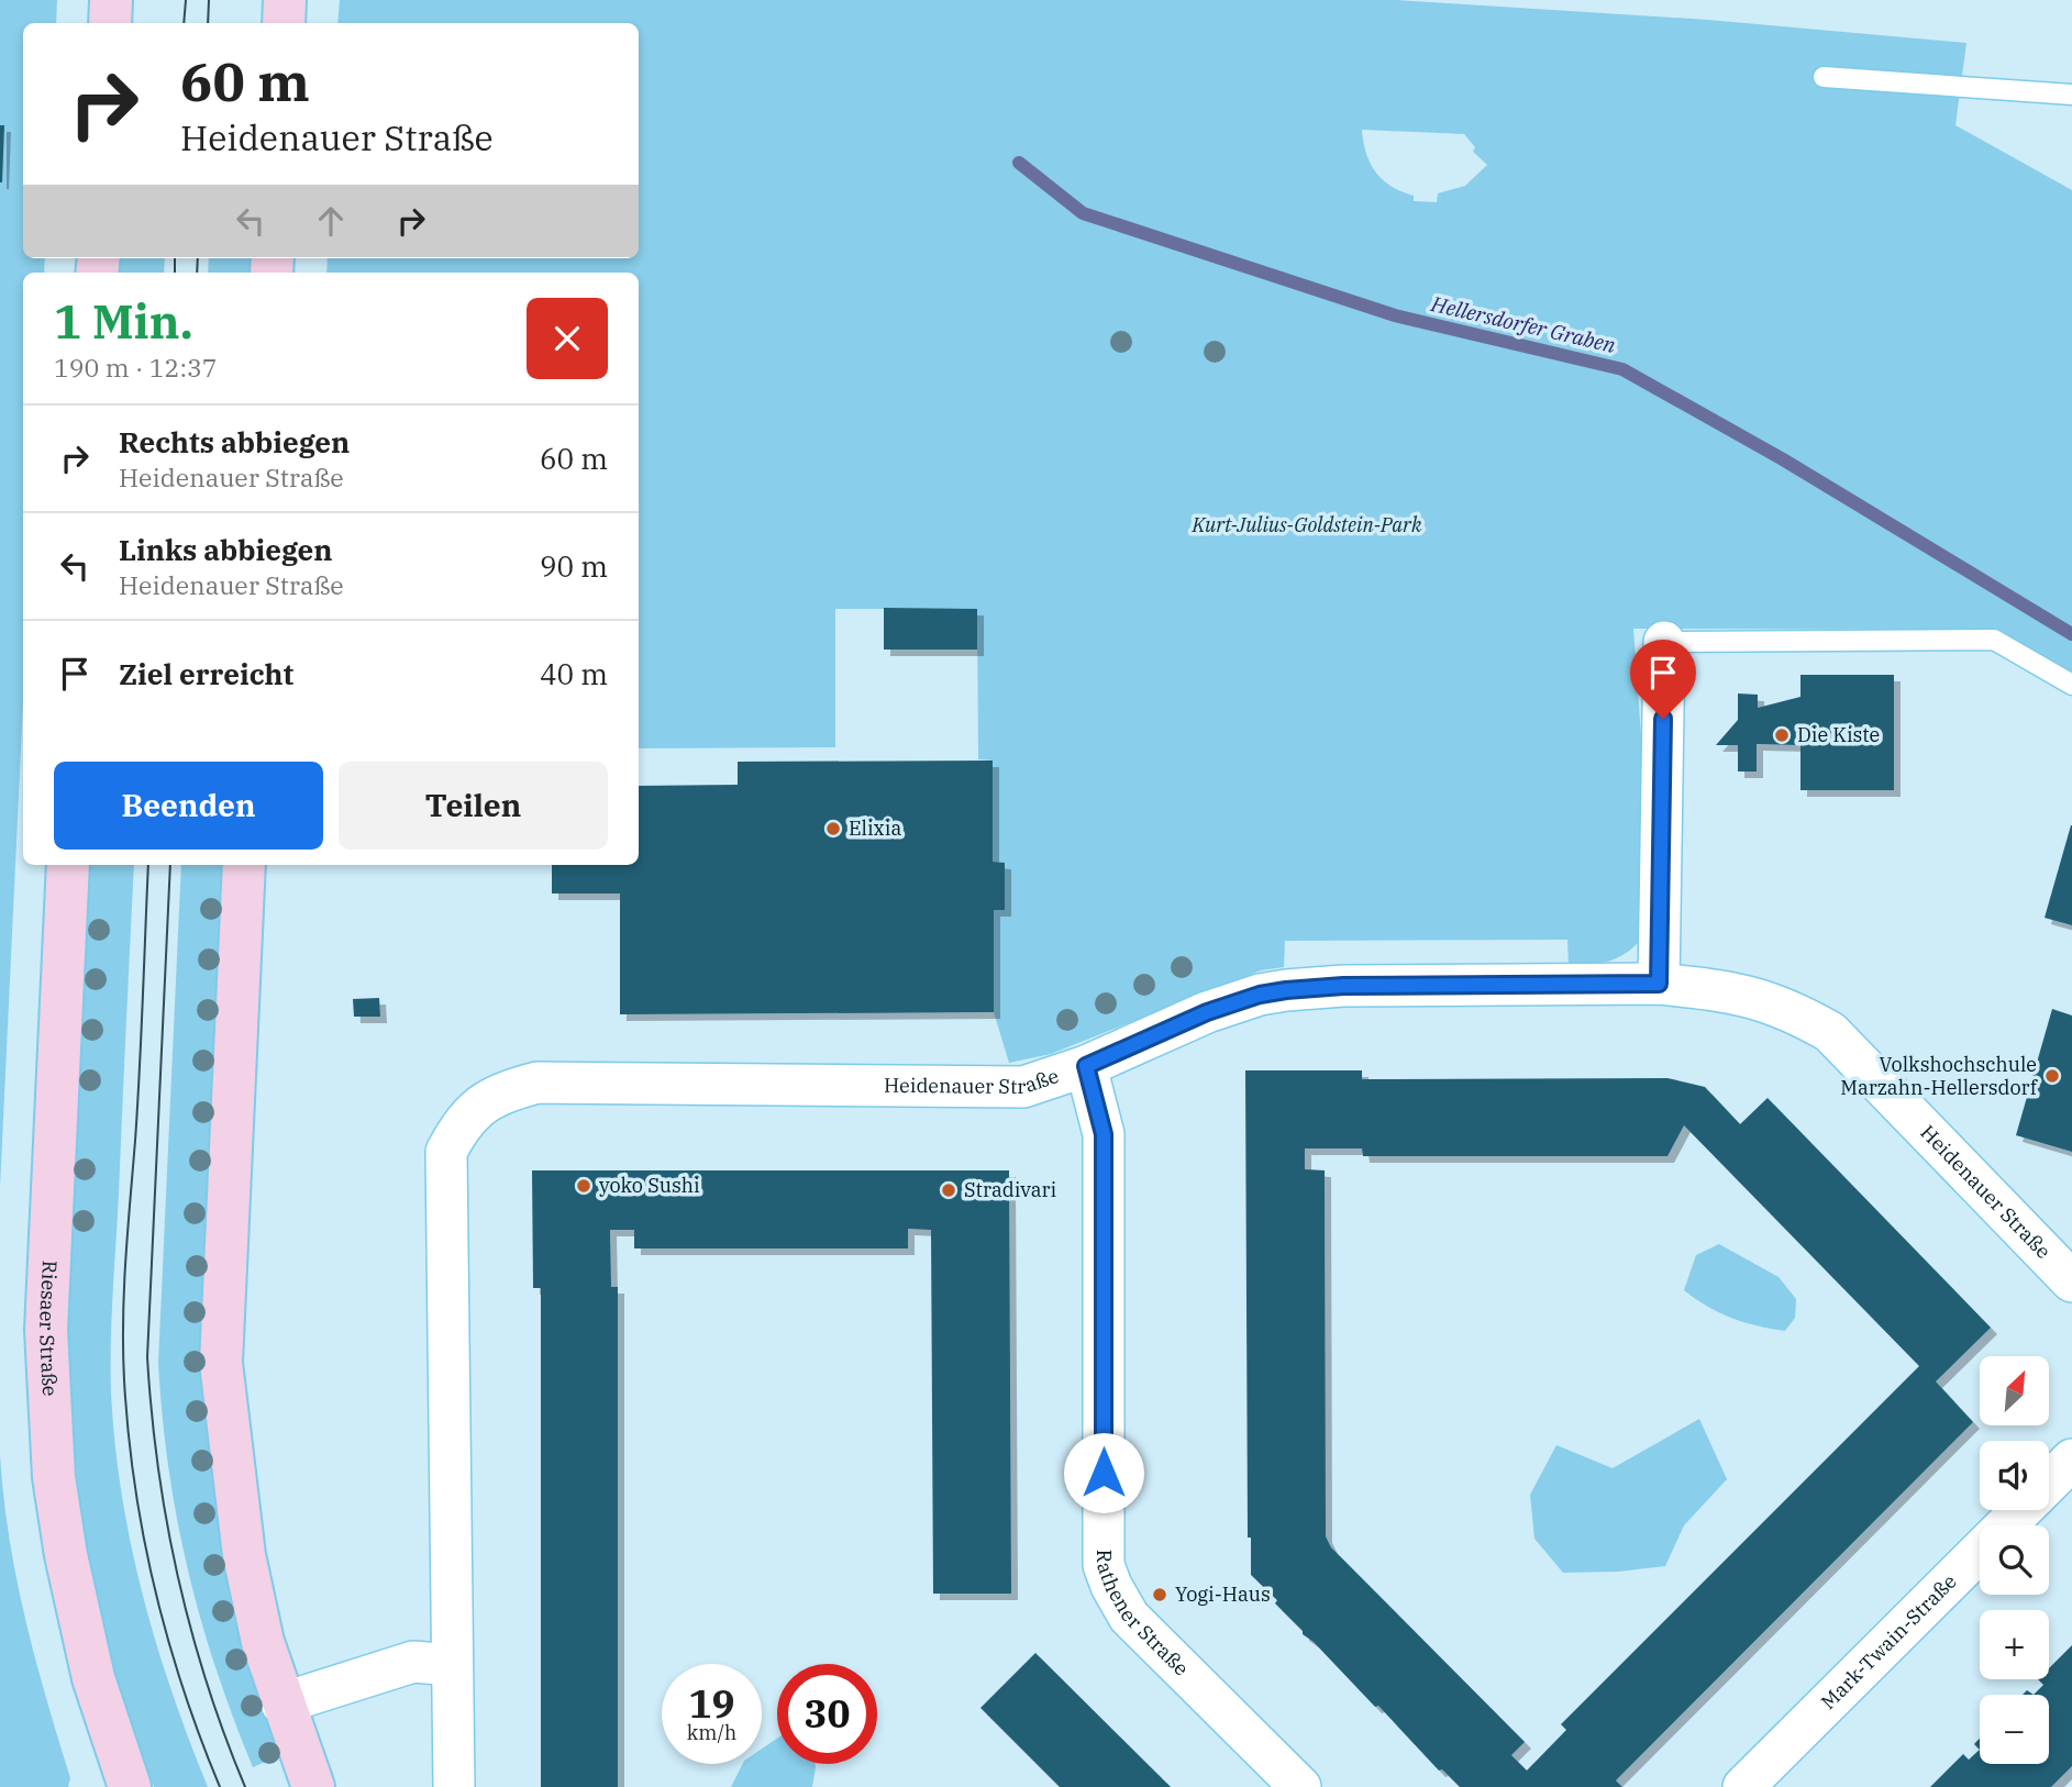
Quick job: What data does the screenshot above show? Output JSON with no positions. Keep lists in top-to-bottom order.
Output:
{
  "streets": {
    "main road": ["Riesaer Straße"],
    "street": ["Heidenauer Straße", "Rathener Straße", "Mark-Twain-Straße"]
  },
  "crossings": [
    ["Heidenauer Straße", "Rathener Straße"]
  ],
  "water": ["Hellersdorfer Graben"],
  "parks": ["Kurt-Julius-Goldstein-Park"],
  "places": [
    "Die Kiste",
    "Elixia",
    "Volkshochschule Marzahn-Hellersdorf",
    "yoko Sushi",
    "Stradivari",
    "Yogi-Haus"
  ],
  "north": "top right",
  "page": {
    "turn": ["60 m", "Heidenauer Straße"],
    "heading": ["1 Min.", "190 m · 12:37"],
    "list": [
      {
        "name": "Rechts abbiegen",
        "note": "Heidenauer Straße",
        "value": "60 m"
      },
      {
        "name": "Links abbiegen",
        "note": "Heidenauer Straße",
        "value": "90 m"
      },
      {
        "name": "Ziel erreicht",
        "value": "40 m"
      }
    ],
    "buttons": ["Beenden", "Teilen"],
    "map_buttons": ["+", "−"],
    "speed": "19 km/h",
    "limit": "30"
  }
}
